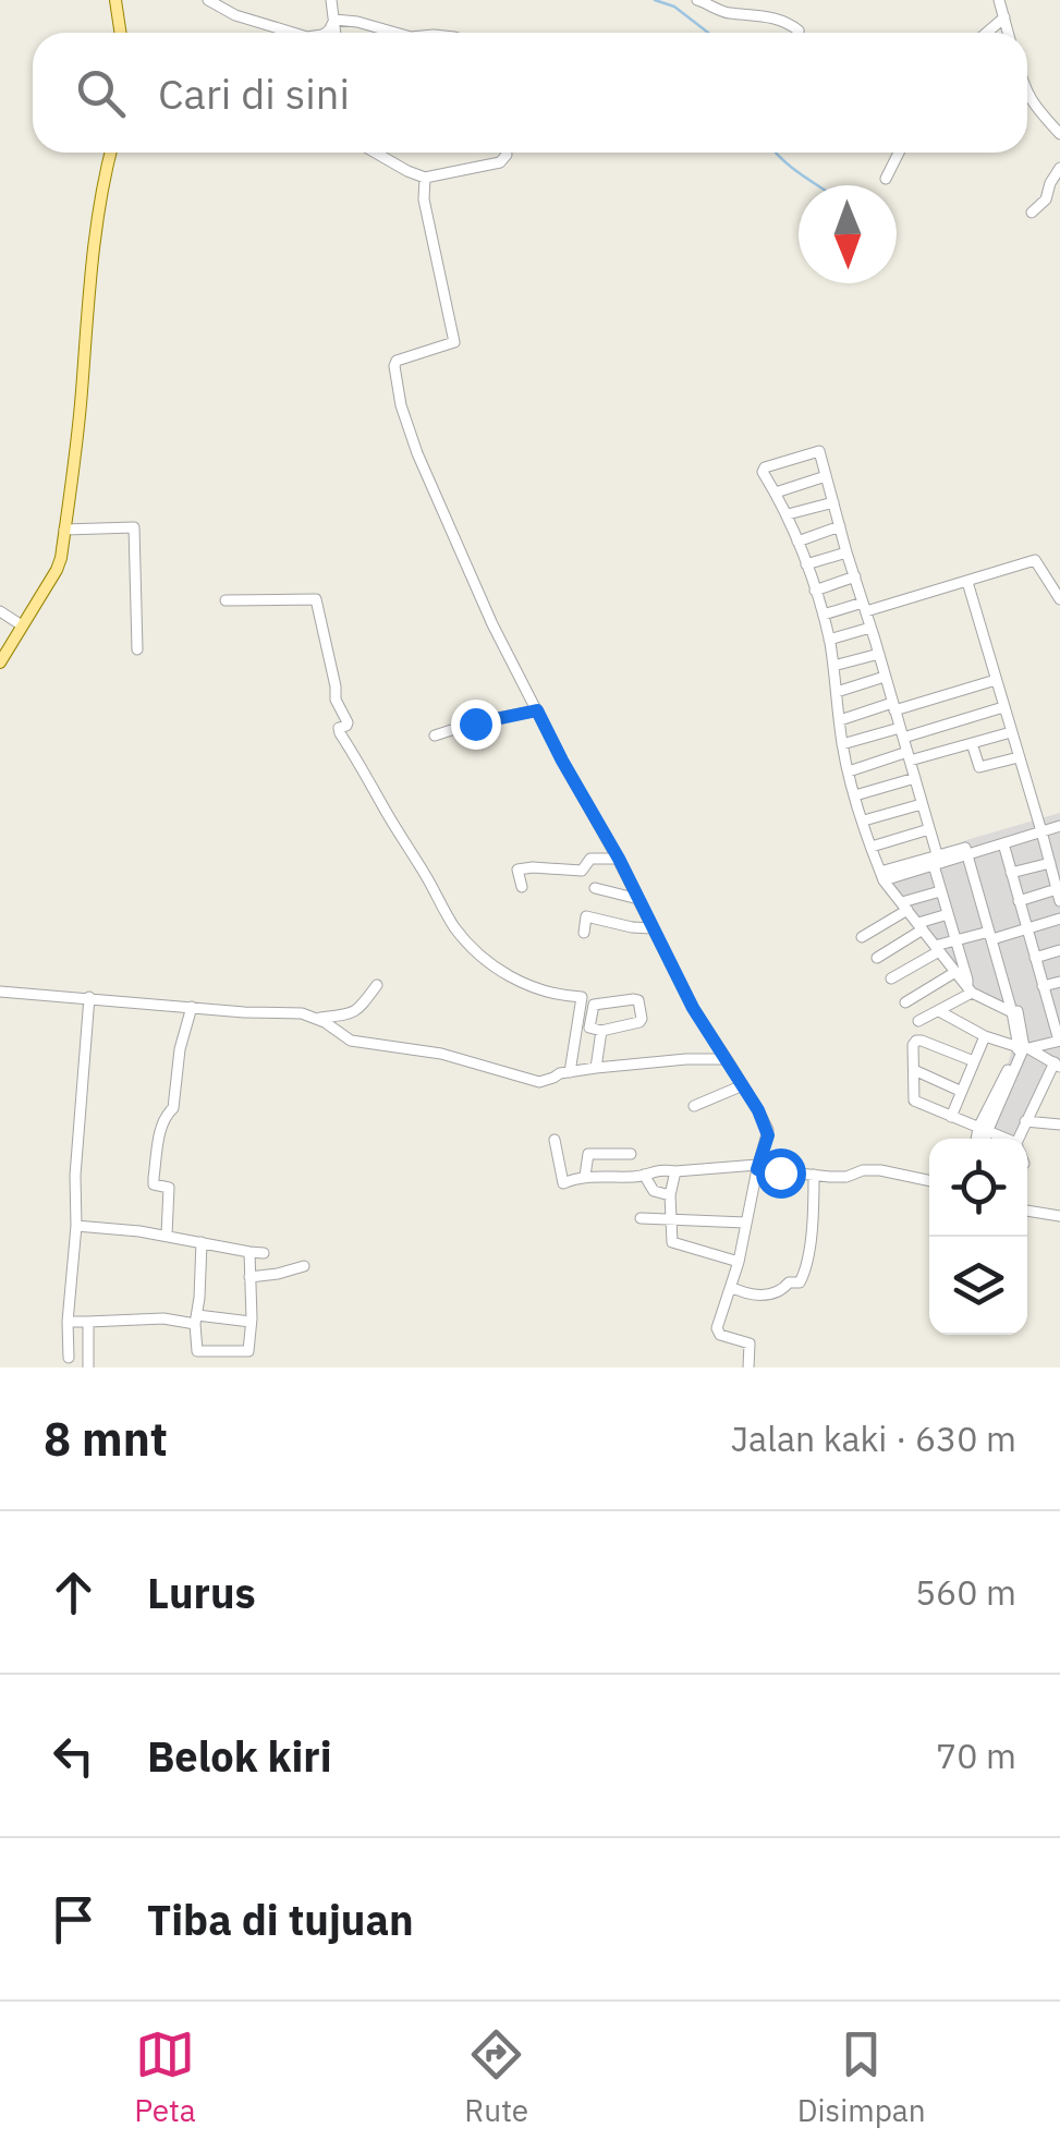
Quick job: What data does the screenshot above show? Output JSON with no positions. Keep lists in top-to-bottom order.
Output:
{
  "north": "bottom",
  "page": {
    "search": "Cari di sini",
    "heading": ["8 mnt", "Jalan kaki · 630 m"],
    "list": [
      ["Lurus", "560 m"],
      ["Belok kiri", "70 m"],
      "Tiba di tujuan"
    ],
    "nav": ["Peta", "Rute", "Disimpan"]
  }
}
